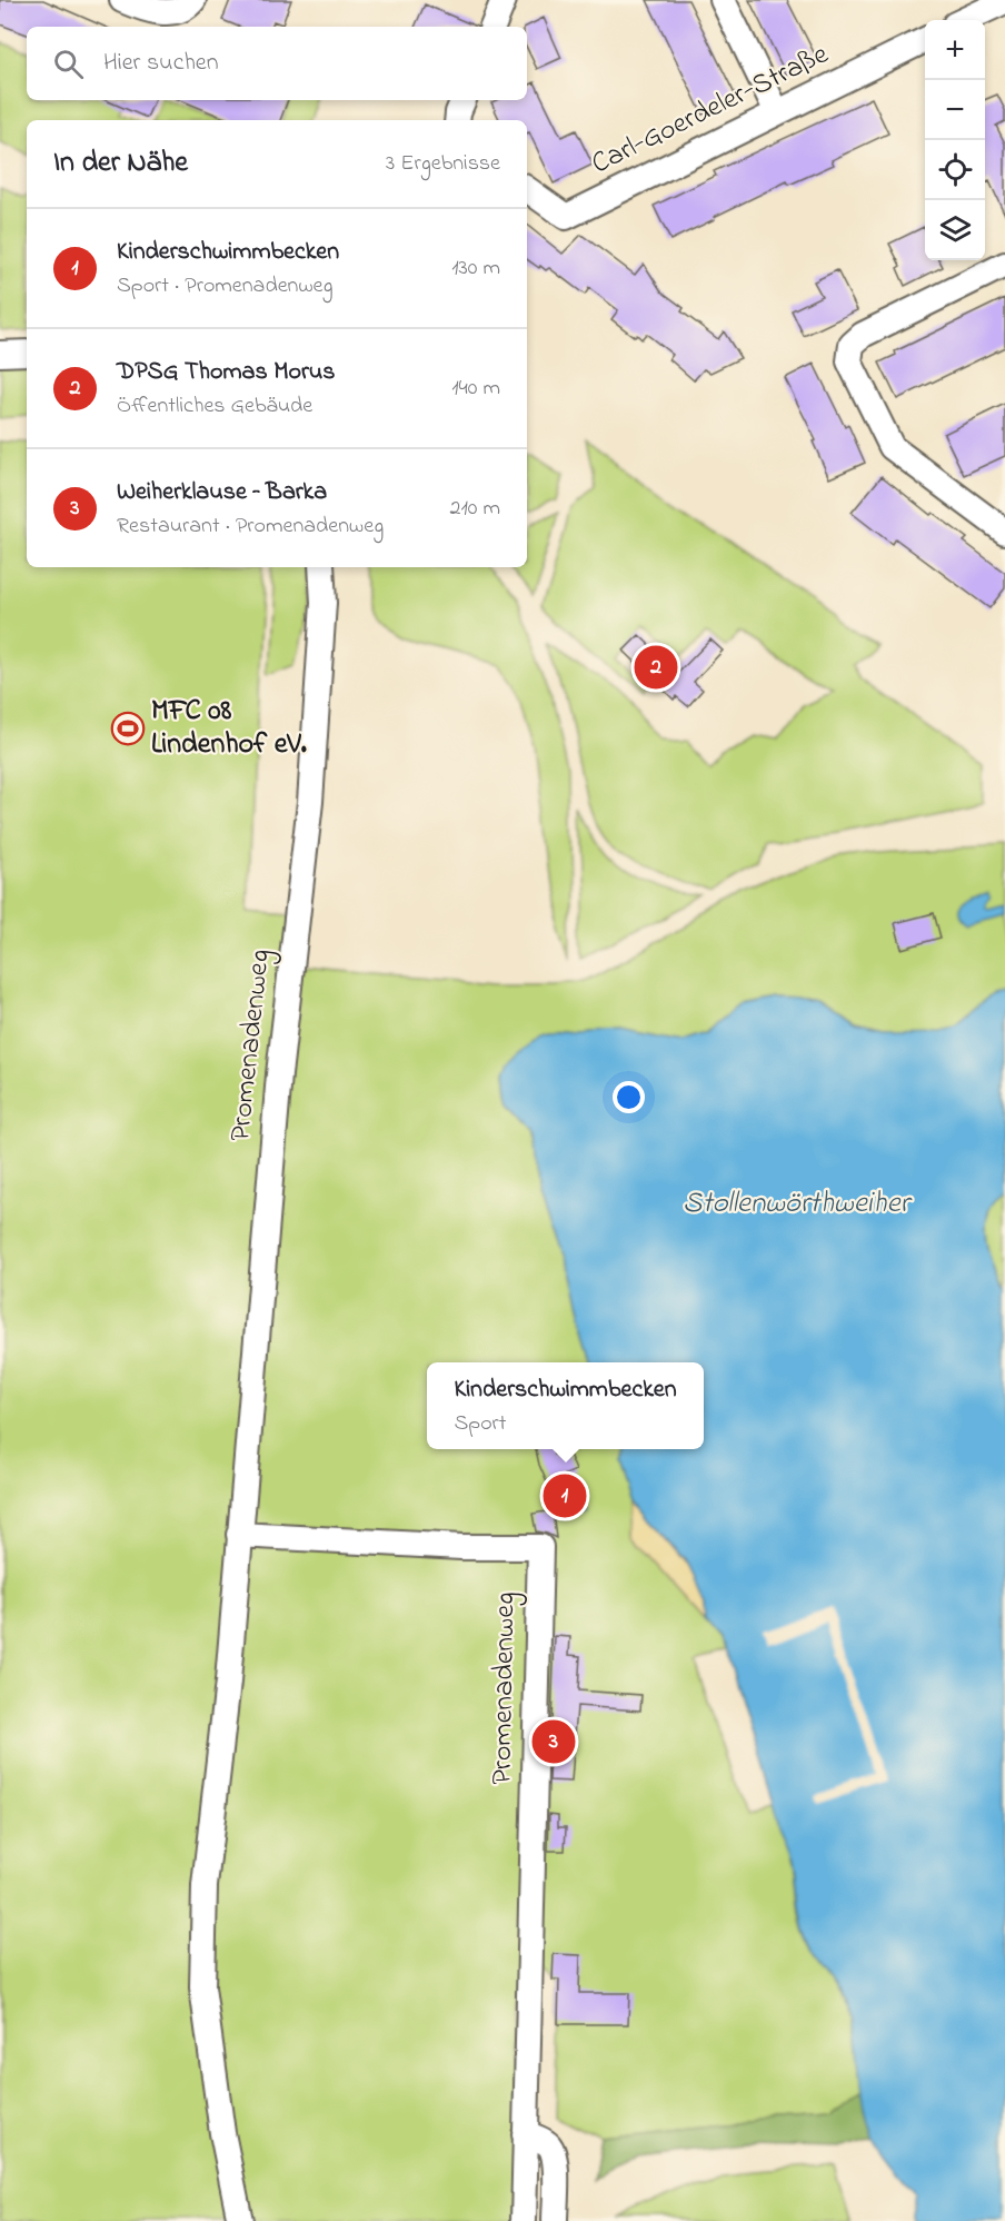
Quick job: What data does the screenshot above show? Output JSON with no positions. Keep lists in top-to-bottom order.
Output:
{
  "streets": {
    "street": ["Carl-Goerdeler-Straße", "Promenadenweg"]
  },
  "water": ["Stollenwörthweiher"],
  "places": {
    "sports": ["MFC 08 Lindenhof eV."]
  },
  "page": {
    "map_buttons": ["+", "−"],
    "search": "Hier suchen",
    "heading": ["In der Nähe", "3 Ergebnisse"],
    "list": [
      {
        "mark": "1",
        "name": "Kinderschwimmbecken",
        "note": "Sport · Promenadenweg",
        "value": "130 m"
      },
      {
        "mark": "2",
        "name": "DPSG Thomas Morus",
        "note": "Öffentliches Gebäude",
        "value": "140 m"
      },
      {
        "mark": "3",
        "name": "Weiherklause – Barka",
        "note": "Restaurant · Promenadenweg",
        "value": "210 m"
      }
    ],
    "pins": ["2", "1", "3"],
    "popup": ["Kinderschwimmbecken", "Sport"]
  }
}
